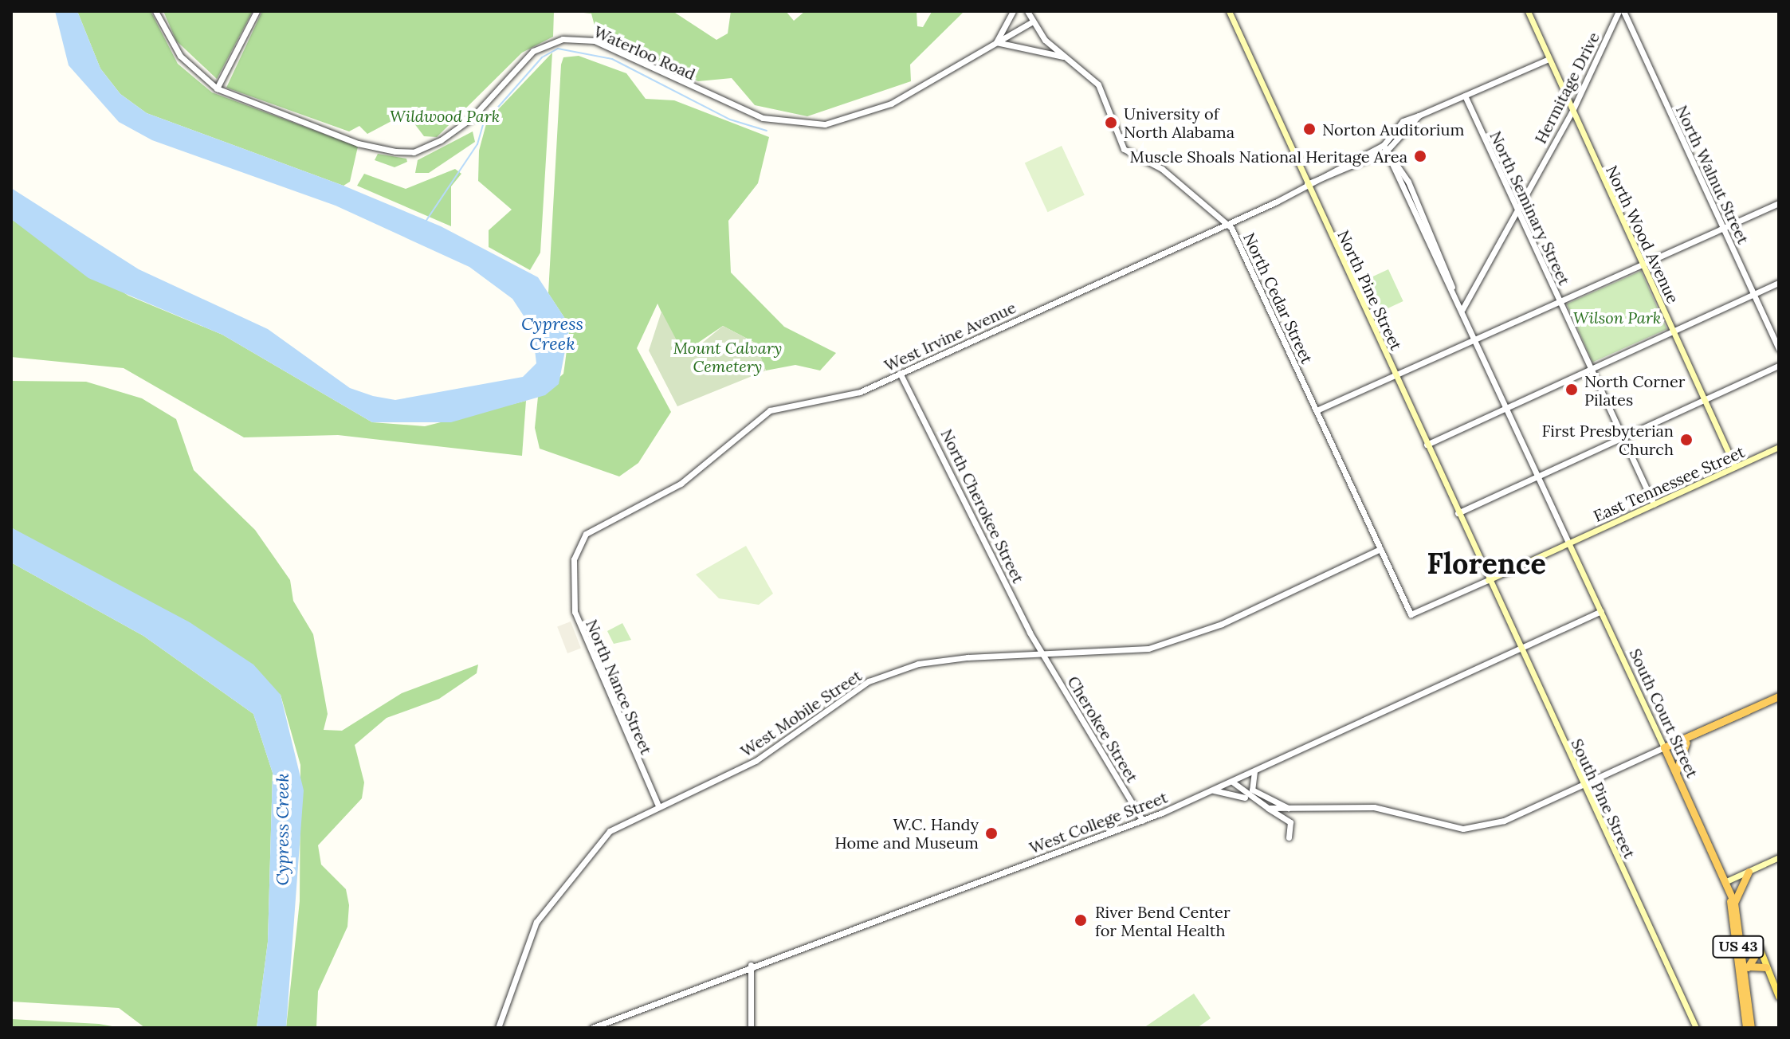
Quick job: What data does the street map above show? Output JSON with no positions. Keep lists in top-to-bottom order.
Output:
{
  "streets": {
    "highway": ["South Court Street", "US 43"],
    "main road": [
      "North Wood Avenue",
      "North Pine Street",
      "East Tennessee Street",
      "South Pine Street"
    ],
    "street": [
      "Waterloo Road",
      "Hermitage Drive",
      "North Walnut Street",
      "North Seminary Street",
      "North Cedar Street",
      "West Irvine Avenue",
      "North Cherokee Street",
      "North Nance Street",
      "West Mobile Street",
      "Cherokee Street",
      "West College Street"
    ]
  },
  "crossings": [
    ["Waterloo Road", "North Cedar Street"],
    ["Hermitage Drive", "North Seminary Street"],
    ["Hermitage Drive", "North Wood Avenue"],
    ["North Seminary Street", "East Tennessee Street"],
    ["North Wood Avenue", "East Tennessee Street"],
    ["North Pine Street", "North Cedar Street"],
    ["North Pine Street", "West Irvine Avenue"],
    ["North Pine Street", "East Tennessee Street"],
    ["North Pine Street", "South Pine Street"],
    ["North Cedar Street", "West Irvine Avenue"],
    ["North Cedar Street", "East Tennessee Street"],
    ["North Cedar Street", "West Mobile Street"],
    ["North Cedar Street", "South Pine Street"],
    ["West Irvine Avenue", "North Cherokee Street"],
    ["West Irvine Avenue", "North Nance Street"],
    ["East Tennessee Street", "South Court Street"],
    ["East Tennessee Street", "South Pine Street"],
    ["North Cherokee Street", "West Mobile Street"],
    ["North Cherokee Street", "Cherokee Street"],
    ["North Nance Street", "West Mobile Street"],
    ["West Mobile Street", "Cherokee Street"],
    ["South Court Street", "West College Street"],
    ["South Court Street", "US 43"],
    ["Cherokee Street", "West College Street"],
    ["South Pine Street", "West College Street"]
  ],
  "districts": ["Florence"],
  "water": ["Cypress Creek"],
  "parks": ["Wildwood Park", "Wilson Park", "Mount Calvary Cemetery"],
  "places": [
    "University of North Alabama",
    "Norton Auditorium",
    "Muscle Shoals National Heritage Area",
    "North Corner Pilates",
    "First Presbyterian Church",
    "W.C. Handy Home and Museum",
    "River Bend Center for Mental Health"
  ]
}
